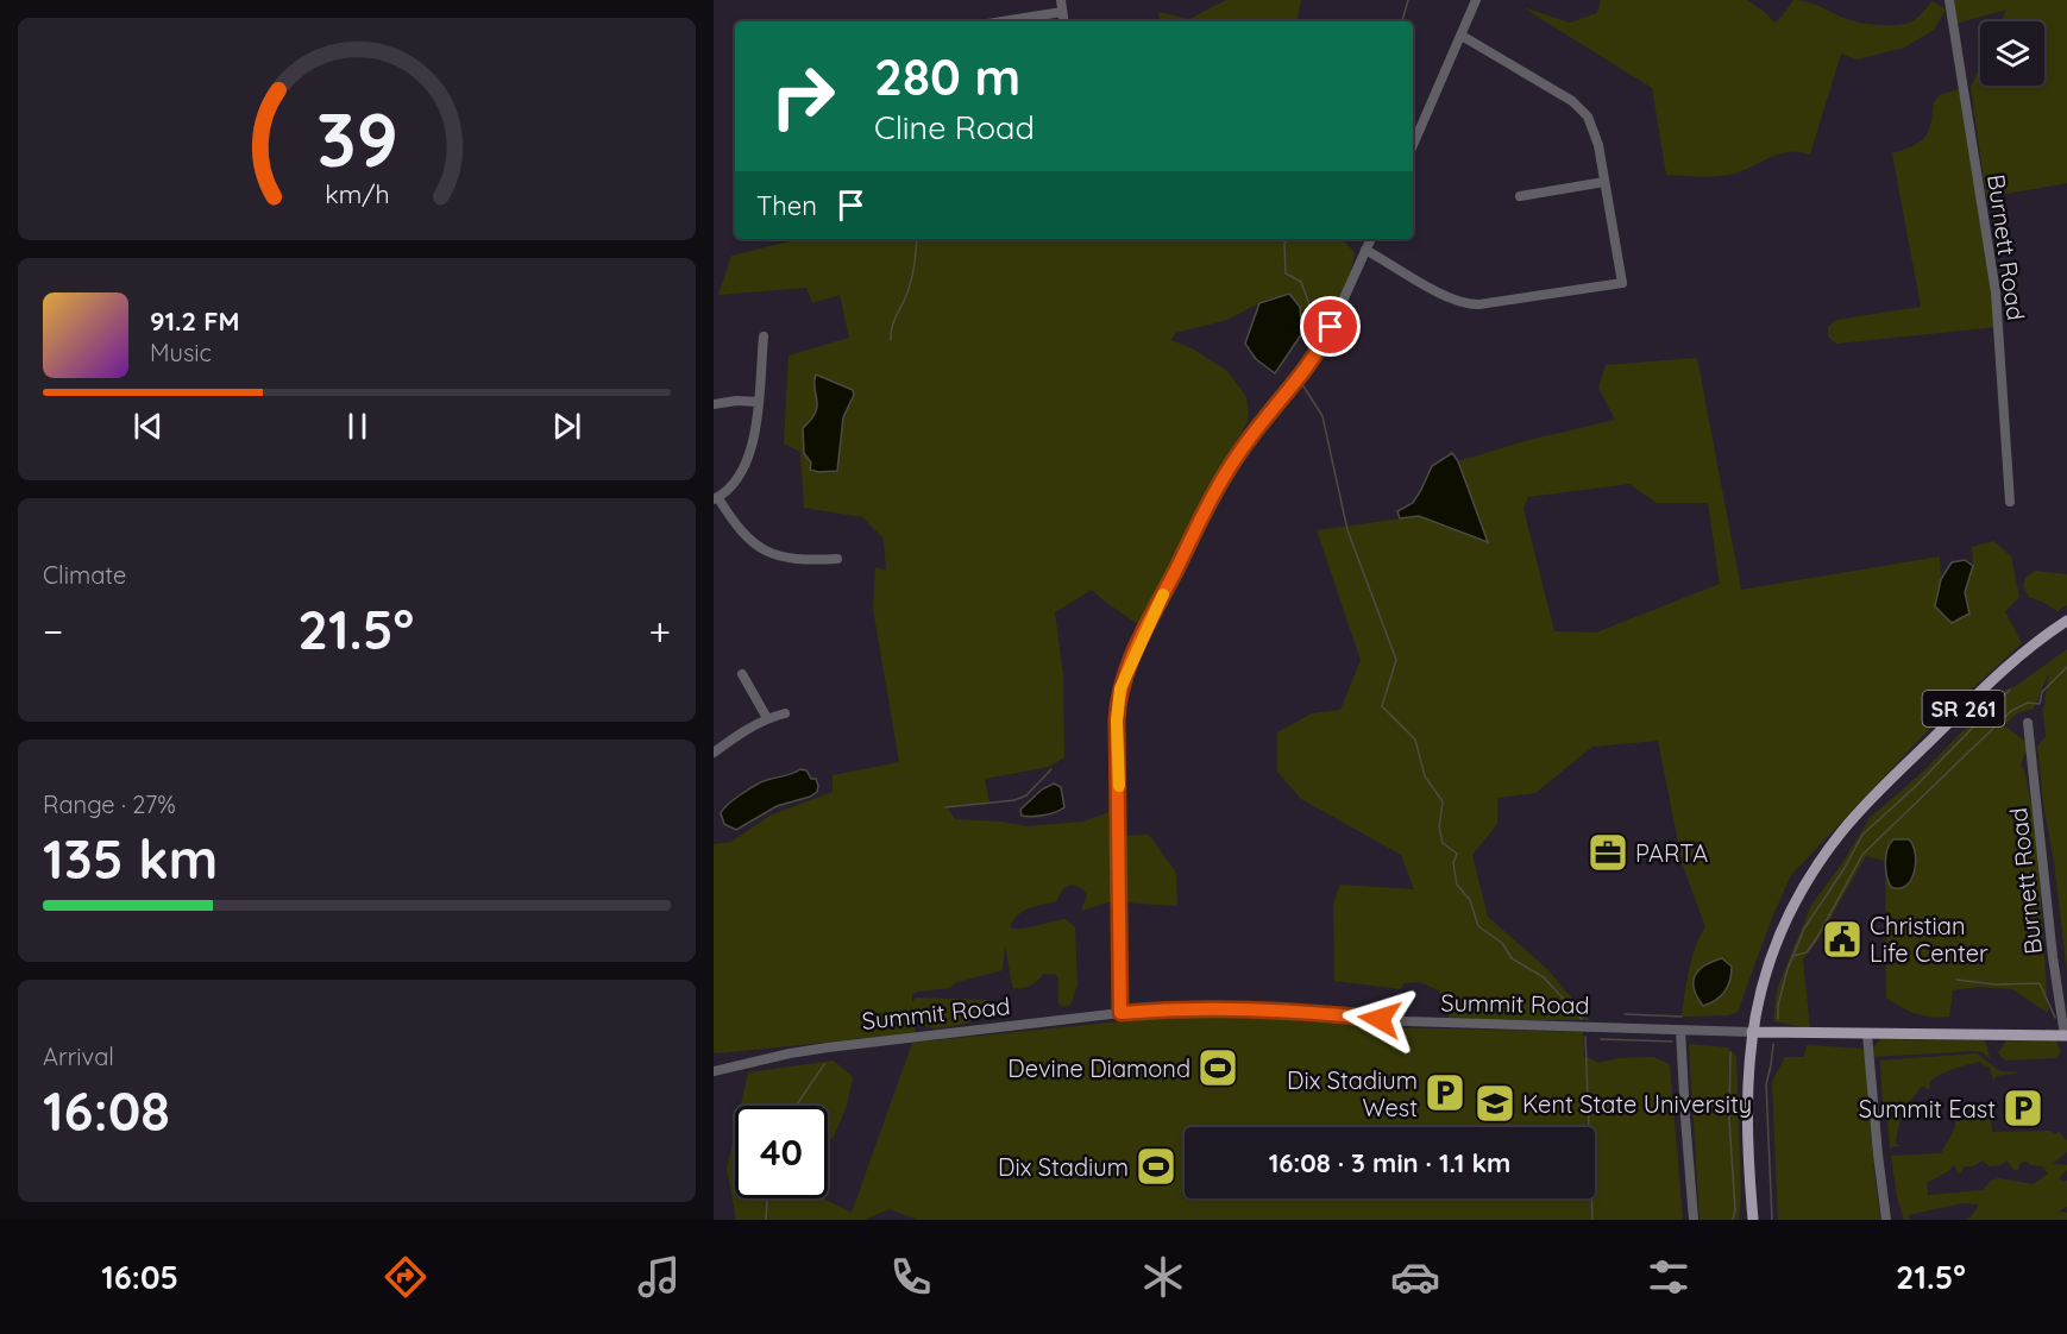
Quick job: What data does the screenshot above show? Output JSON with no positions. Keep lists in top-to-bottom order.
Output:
{
  "streets": {
    "main road": ["SR 261", "Summit Road"],
    "street": ["Burnett Road"]
  },
  "crossings": [
    ["Burnett Road", "Summit Road"],
    ["SR 261", "Summit Road"]
  ],
  "places": {
    "office": ["PARTA"],
    "public building": ["Christian Life Center"],
    "sports": ["Devine Diamond", "Dix Stadium"],
    "parking": ["Dix Stadium West", "Summit East"],
    "school or university": ["Kent State University"]
  },
  "page": {
    "turn": ["280 m", "Cline Road"],
    "then": "Then",
    "song": ["91.2 FM", "Music"],
    "tile": [
      "Climate",
      ["Range · 27%", "135 km"],
      ["Arrival", "16:08"]
    ],
    "heat": ["−", "21.5°", "+"],
    "limit": "40",
    "trip": "16:08 · 3 min · 1.1 km",
    "tabs": ["16:05", "21.5°"],
    "gauge": ["39", "km/h"]
  }
}
